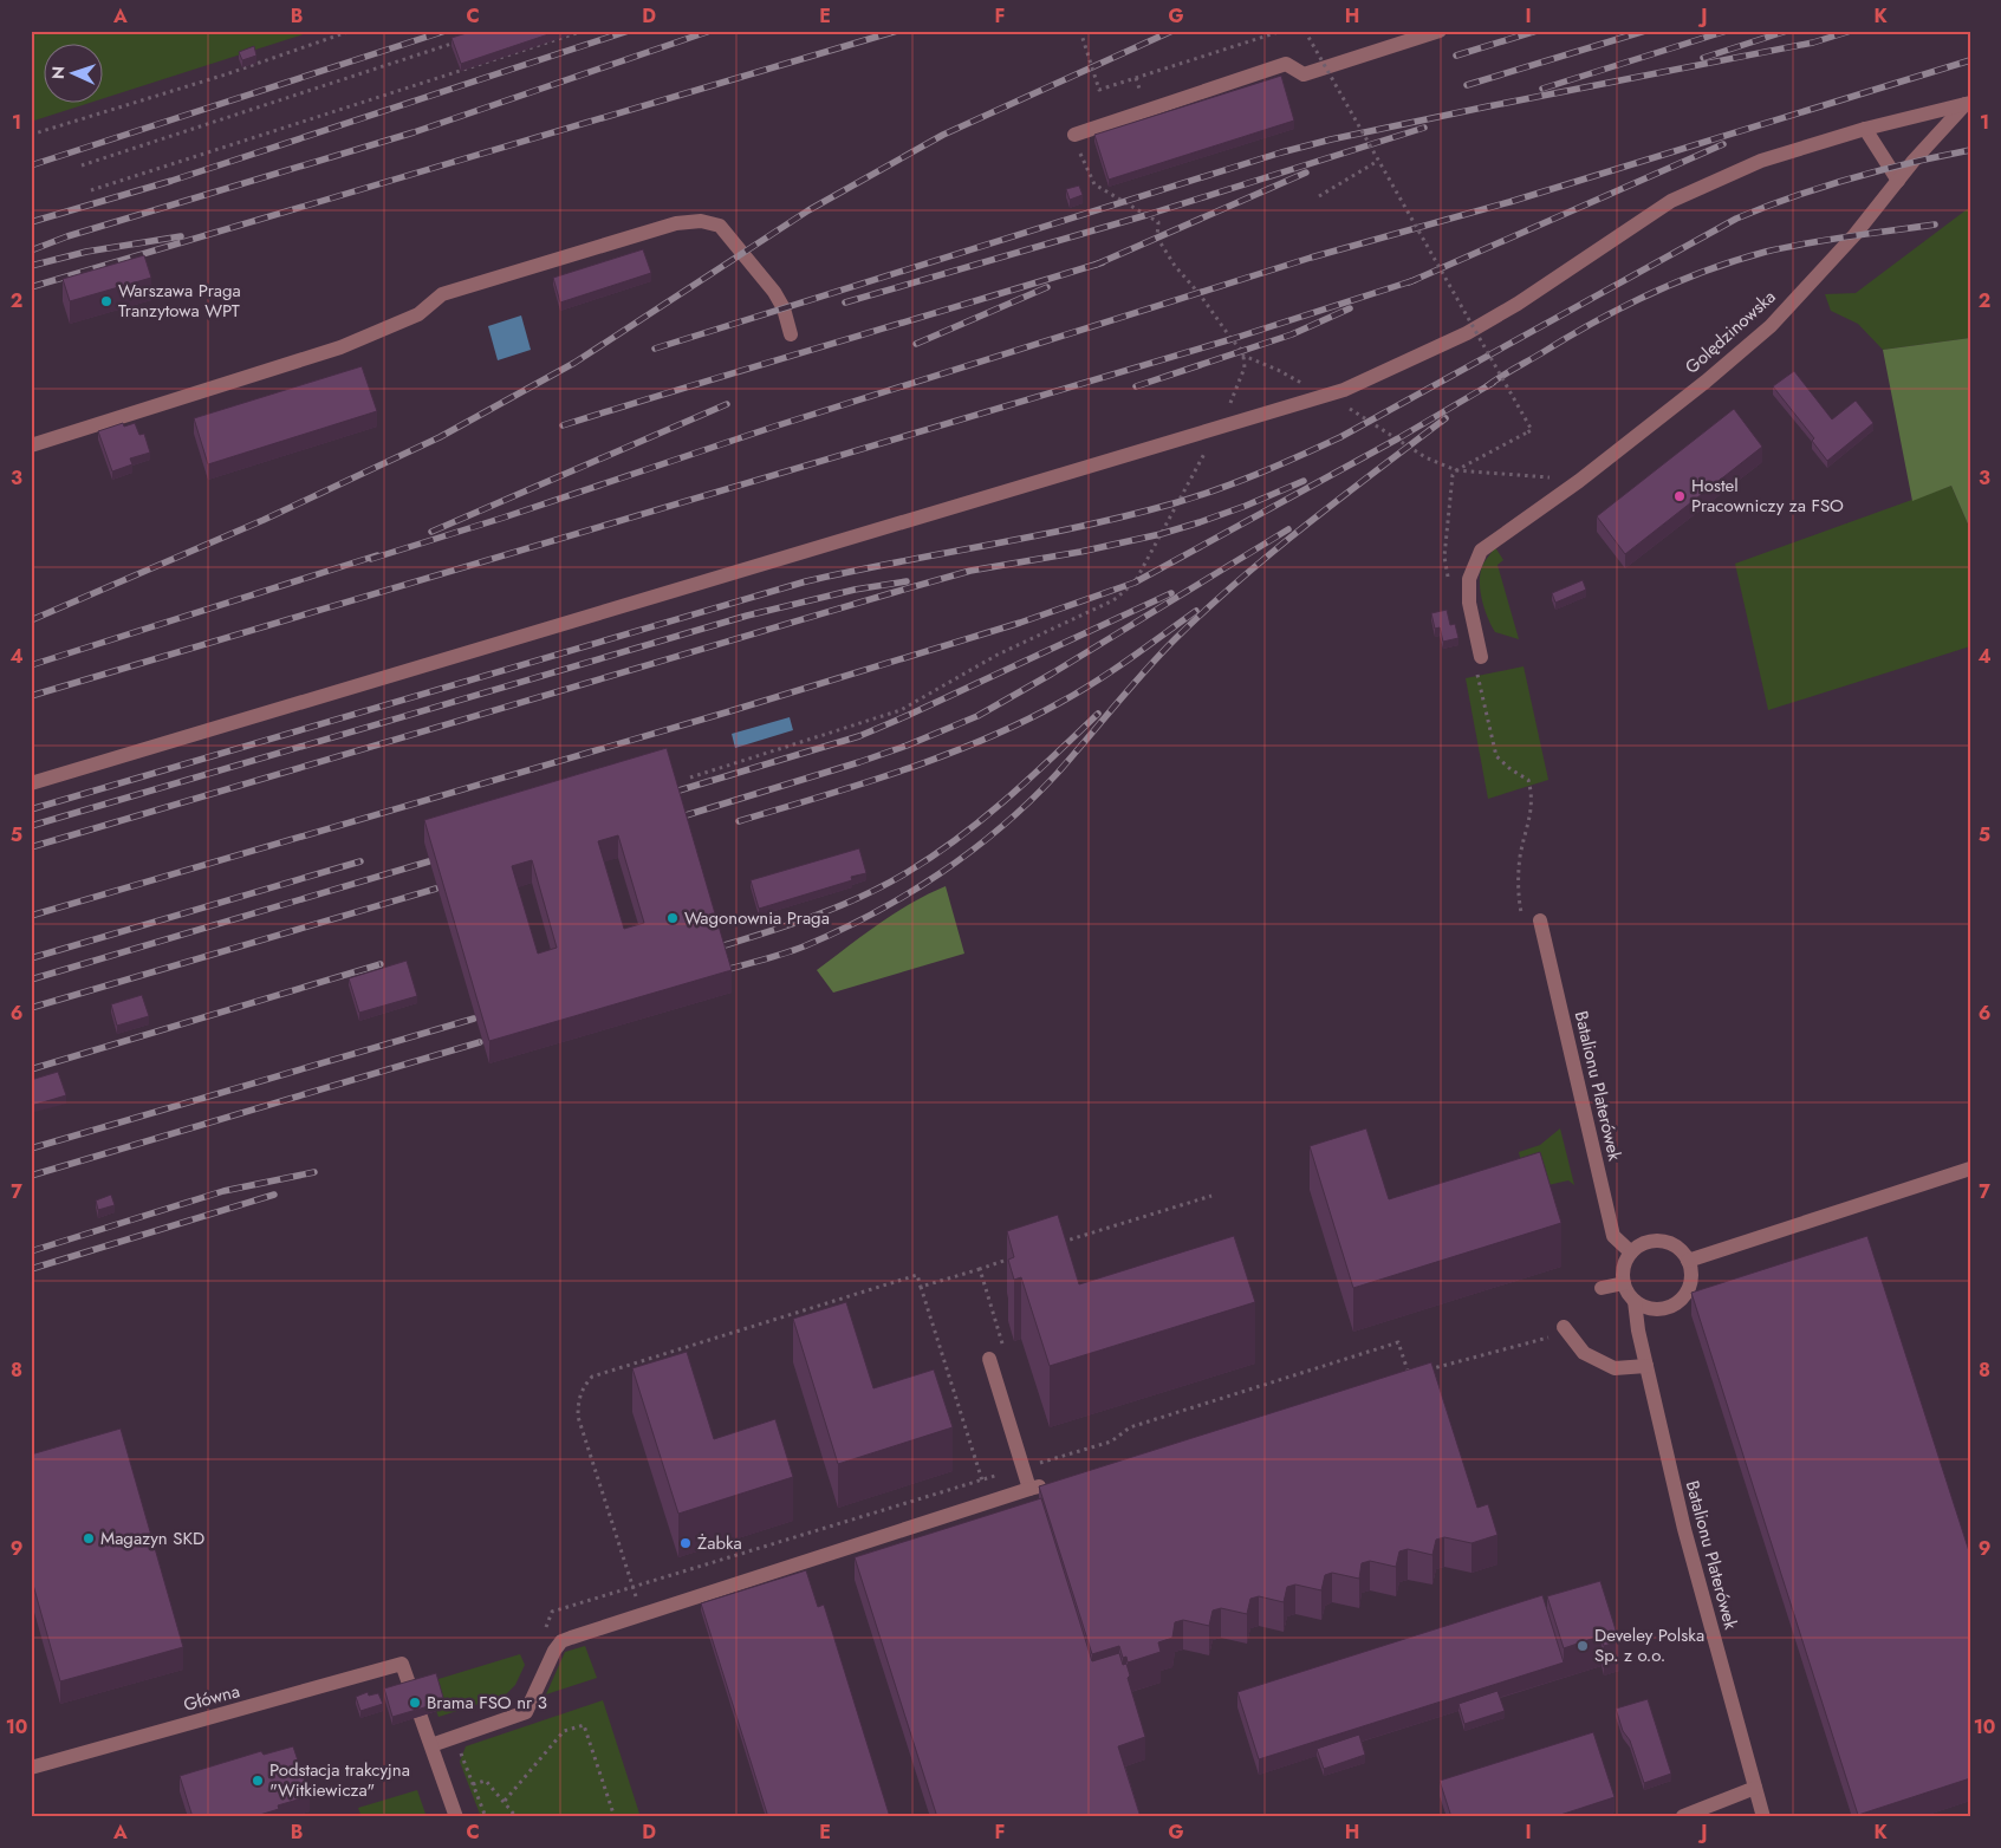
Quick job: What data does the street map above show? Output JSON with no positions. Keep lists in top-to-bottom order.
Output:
{
  "streets": {
    "street": ["Golędzinowska", "Batalionu Platerówek", "Główna"]
  },
  "places": [
    "Warszawa Praga Tranzytowa WPT",
    "Hostel Pracowniczy za FSO",
    "Wagonownia Praga",
    "Magazyn SKD",
    "Żabka",
    "Develey Polska Sp. z o.o.",
    "Brama FSO nr 3",
    "Podstacja trakcyjna \"Witkiewicza\""
  ],
  "north": "left",
  "grid": {
    "columns": [
      "A",
      "B",
      "C",
      "D",
      "E",
      "F",
      "G",
      "H",
      "I",
      "J",
      "K"
    ],
    "rows": [
      "1",
      "2",
      "3",
      "4",
      "5",
      "6",
      "7",
      "8",
      "9",
      "10"
    ]
  }
}
